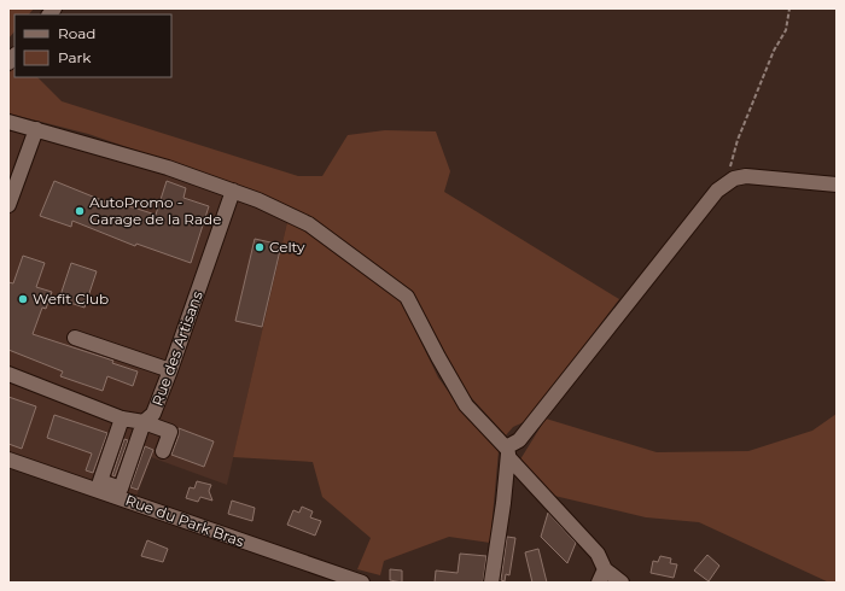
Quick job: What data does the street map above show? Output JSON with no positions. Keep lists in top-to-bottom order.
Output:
{
  "streets": {
    "street": ["Rue des Artisans", "Rue du Park Bras"]
  },
  "places": ["AutoPromo - Garage de la Rade", "Celty", "Wefit Club"],
  "legend": ["Road", "Park"]
}
